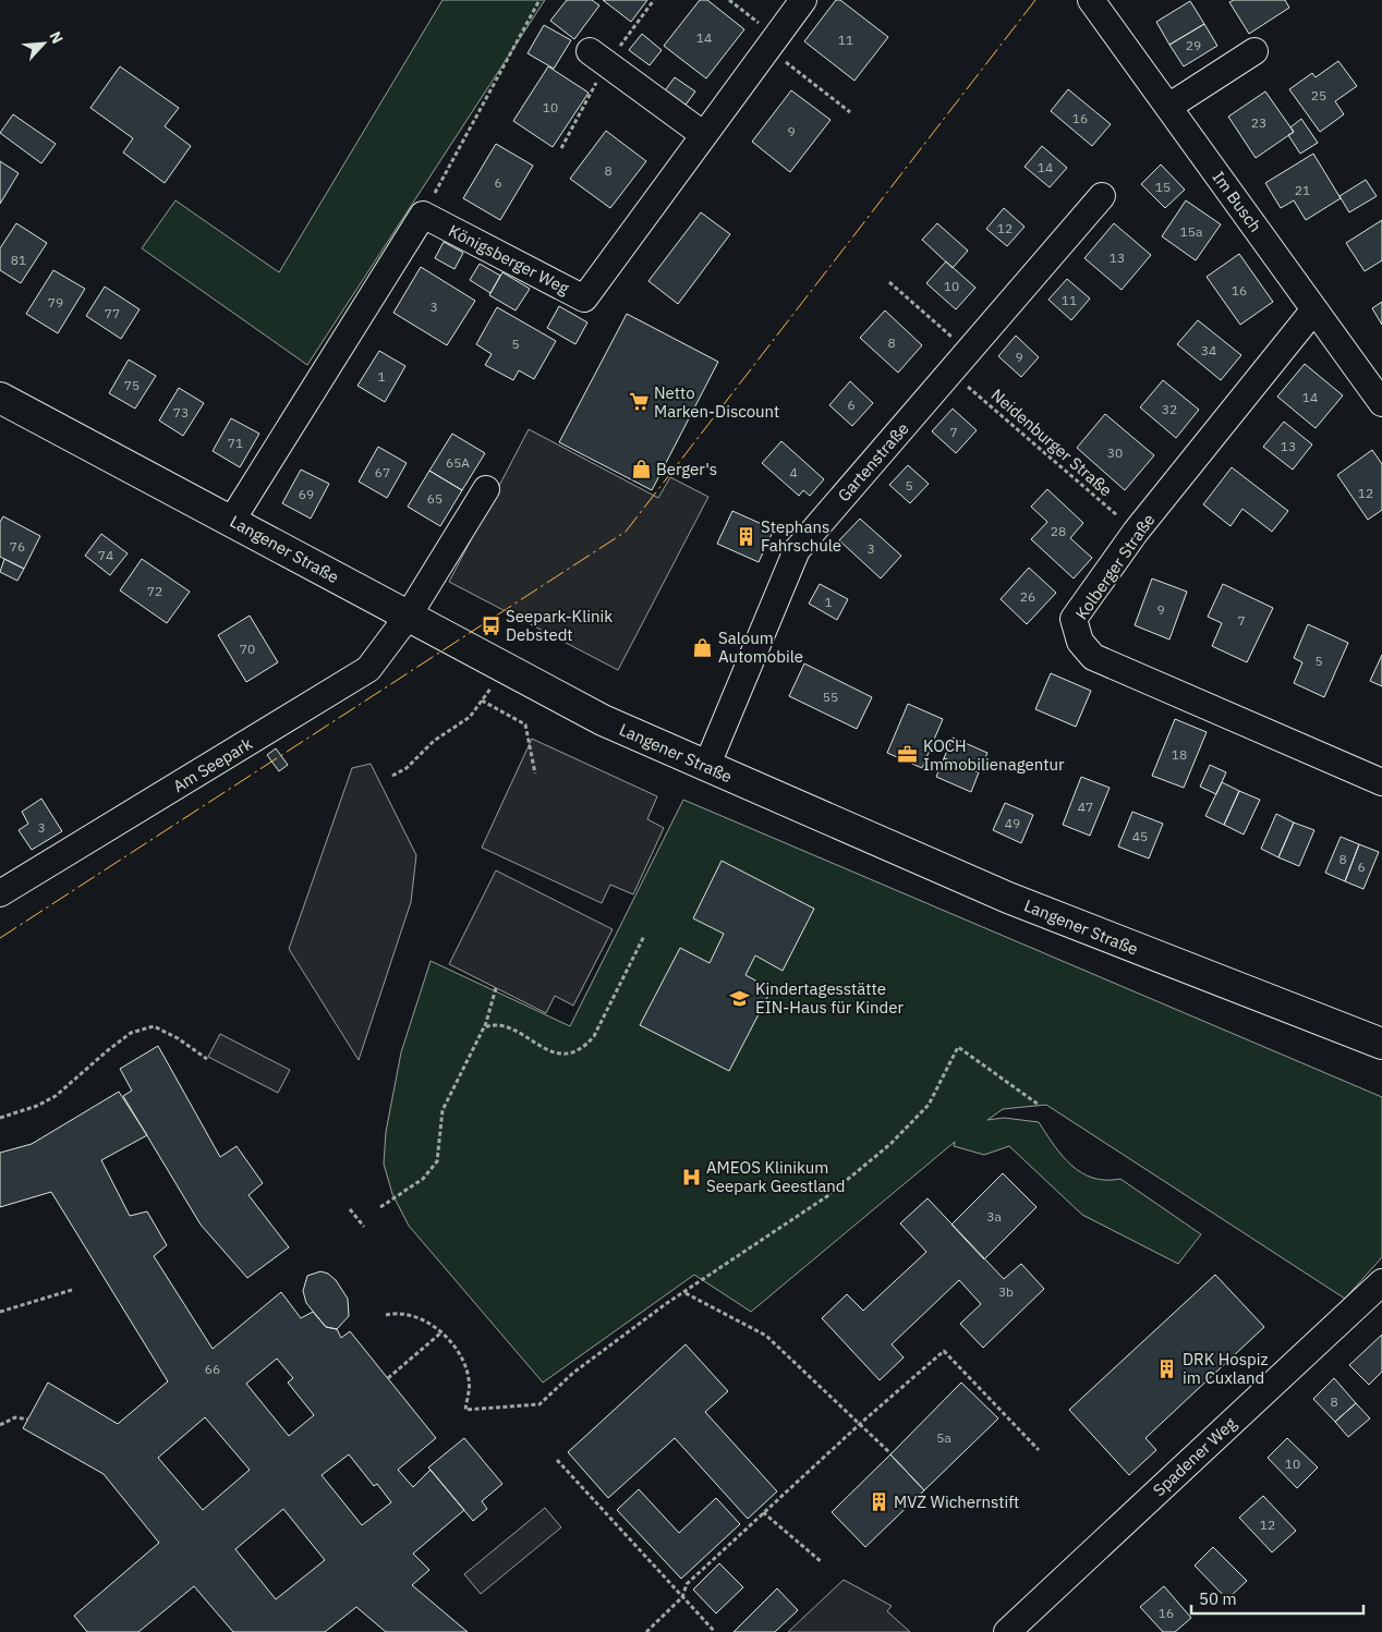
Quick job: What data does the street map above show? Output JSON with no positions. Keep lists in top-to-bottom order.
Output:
{
  "streets": {
    "main road": ["Langener Straße"],
    "street": [
      "Im Busch",
      "Königsberger Weg",
      "Gartenstraße",
      "Kolberger Straße",
      "Am Seepark",
      "Spadener Weg"
    ],
    "path": ["Neidenburger Straße"]
  },
  "crossings": [
    ["Im Busch", "Kolberger Straße"],
    ["Neidenburger Straße", "Gartenstraße"],
    ["Neidenburger Straße", "Kolberger Straße"],
    ["Gartenstraße", "Langener Straße"],
    ["Langener Straße", "Am Seepark"]
  ],
  "places": {
    "supermarket": ["Netto Marken-Discount"],
    "shop": ["Berger's", "Saloum Automobile"],
    "building": ["Stephans Fahrschule", "DRK Hospiz im Cuxland", "MVZ Wichernstift"],
    "bus stop": ["Seepark-Klinik Debstedt"],
    "office": ["KOCH Immobilienagentur"],
    "school or university": ["Kindertagesstätte EIN-Haus für Kinder"],
    "hospital": ["AMEOS Klinikum Seepark Geestland"]
  },
  "house_numbers": [
    "14",
    "11",
    "29",
    "25",
    "10",
    "16",
    "23",
    "9",
    "14",
    "8",
    "6",
    "15",
    "21",
    "12",
    "15a",
    "13",
    "81",
    "10",
    "16",
    "11",
    "79",
    "3",
    "77",
    "8",
    "5",
    "34",
    "9",
    "1",
    "75",
    "14",
    "6",
    "32",
    "73",
    "7",
    "71",
    "13",
    "30",
    "65A",
    "67",
    "4",
    "5",
    "12",
    "69",
    "65",
    "28",
    "76",
    "3",
    "74",
    "72",
    "26",
    "1",
    "9",
    "7",
    "70",
    "5",
    "55",
    "18",
    "47",
    "49",
    "3",
    "45",
    "8",
    "6",
    "3a",
    "3b",
    "66",
    "8",
    "5a",
    "10",
    "12",
    "16"
  ],
  "scale_bar": "50 m",
  "north": "top right"
}
